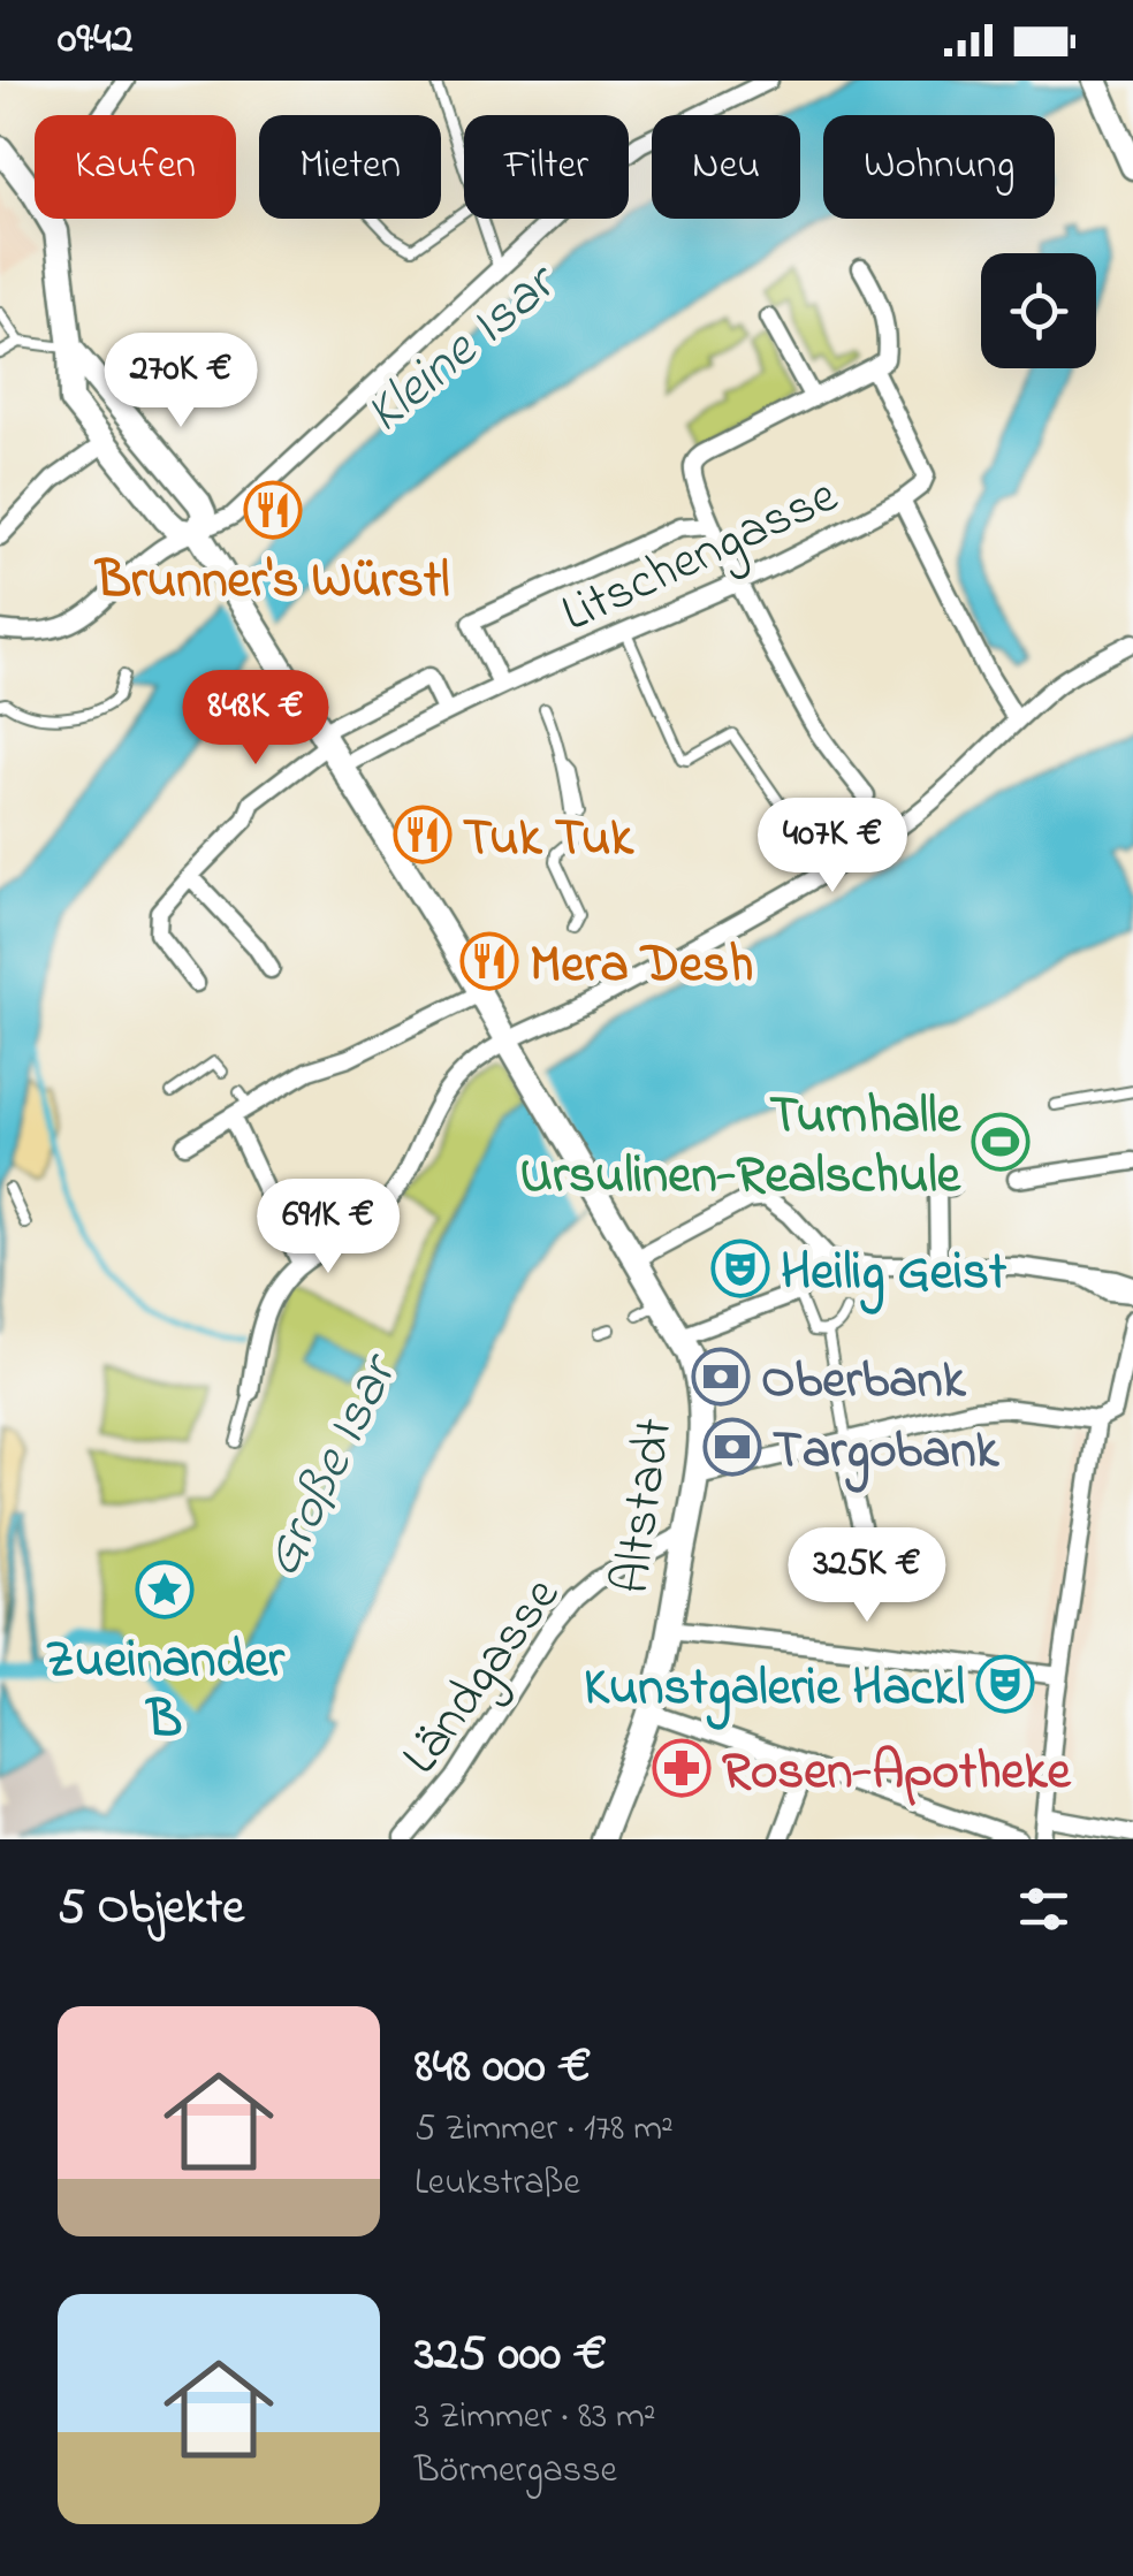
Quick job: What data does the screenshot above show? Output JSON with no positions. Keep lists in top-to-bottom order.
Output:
{
  "streets": {
    "street": ["Litschengasse", "Altstadt", "Ländgasse"]
  },
  "crossings": [
    ["Litschengasse", "Altstadt"],
    ["Altstadt", "Ländgasse"]
  ],
  "water": ["Kleine Isar", "Große Isar"],
  "places": {
    "restaurant": ["Brunner's Würstl", "Tuk Tuk", "Mera Desh"],
    "sports": ["Turnhalle Ursulinen-Realschule"],
    "theatre": ["Heilig Geist", "Kunstgalerie Hackl"],
    "bank": ["Oberbank", "Targobank"],
    "place": ["Zueinander B"],
    "pharmacy": ["Rosen-Apotheke"]
  },
  "page": {
    "status": "09:42",
    "chip": [
      "Kaufen",
      "Mieten",
      "Filter",
      "Neu",
      "Wohnung"
    ],
    "price": [
      "270K €",
      "848K €",
      "407K €",
      "691K €",
      "325K €"
    ],
    "heading": "5 Objekte",
    "list": [
      {
        "name": "848 000 €",
        "note": "5 Zimmer · 178 m² · Leukstraße"
      },
      {
        "name": "325 000 €",
        "note": "3 Zimmer · 83 m² · Börmergasse"
      }
    ]
  }
}
